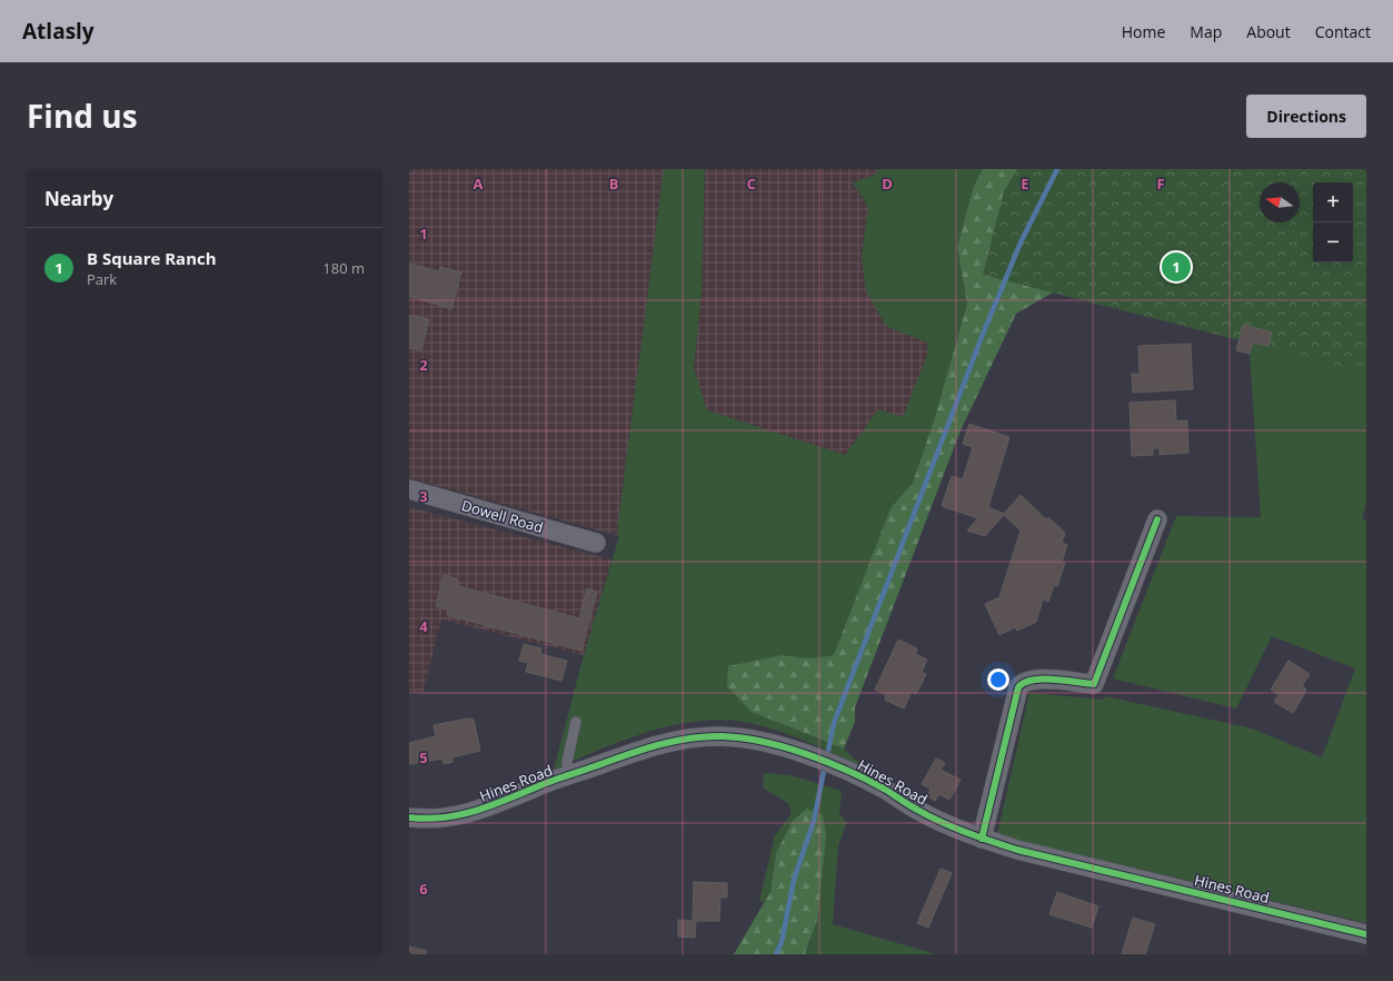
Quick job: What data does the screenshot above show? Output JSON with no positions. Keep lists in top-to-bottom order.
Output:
{
  "streets": {
    "street": ["Dowell Road", "Hines Road"]
  },
  "north": "left",
  "page": {
    "header": "Atlasly",
    "nav": [
      "Home",
      "Map",
      "About",
      "Contact"
    ],
    "title": "Find us",
    "buttons": "Directions",
    "heading": "Nearby",
    "map_buttons": ["+", "−"],
    "list": [
      {
        "mark": "1",
        "name": "B Square Ranch",
        "note": "Park",
        "value": "180 m"
      }
    ],
    "pins": "1"
  },
  "grid": {
    "columns": [
      "A",
      "B",
      "C",
      "D",
      "E",
      "F"
    ],
    "rows": [
      "1",
      "2",
      "3",
      "4",
      "5",
      "6"
    ]
  }
}
